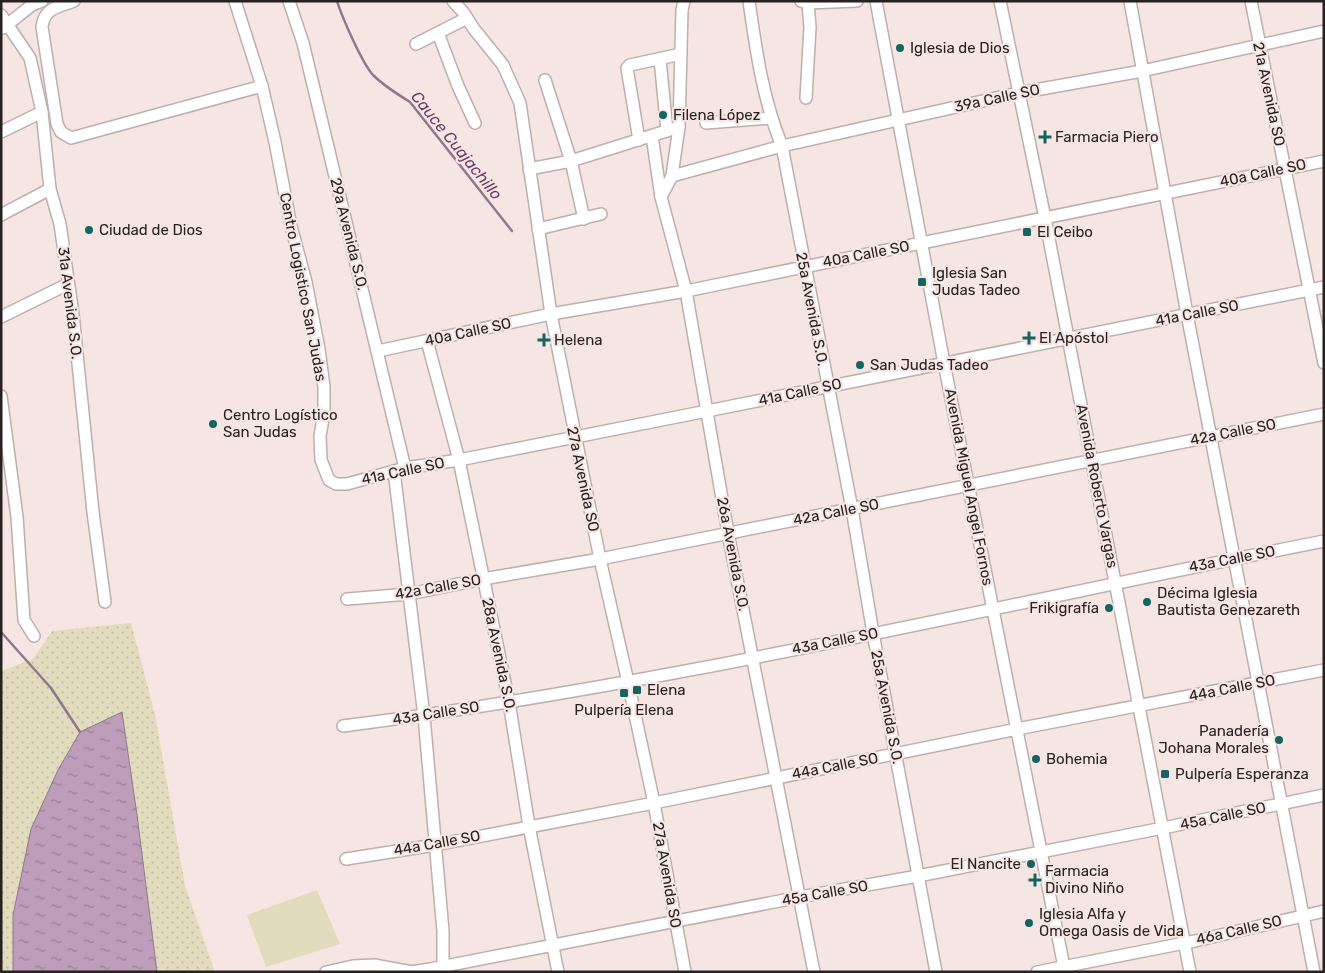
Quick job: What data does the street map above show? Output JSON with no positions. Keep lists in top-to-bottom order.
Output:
{
  "streets": {
    "street": [
      "21a Avenida SO",
      "39a Calle SO",
      "40a Calle SO",
      "29a Avenida S.O.",
      "Centro Logistico San Judas",
      "31a Avenida S.O.",
      "25a Avenida S.O.",
      "41a Calle SO",
      "42a Calle SO",
      "27a Avenida SO",
      "Avenida Roberto Vargas",
      "Avenida Miguel Angel Fornos",
      "26a Avenida S.O.",
      "43a Calle SO",
      "28a Avenida S.O.",
      "44a Calle SO",
      "45a Calle SO",
      "46a Calle SO"
    ]
  },
  "crossings": [
    ["21a Avenida SO", "39a Calle SO"],
    ["21a Avenida SO", "40a Calle SO"],
    ["21a Avenida SO", "41a Calle SO"],
    ["39a Calle SO", "25a Avenida S.O."],
    ["39a Calle SO", "Avenida Roberto Vargas"],
    ["39a Calle SO", "Avenida Miguel Angel Fornos"],
    ["40a Calle SO", "29a Avenida S.O."],
    ["40a Calle SO", "25a Avenida S.O."],
    ["40a Calle SO", "27a Avenida SO"],
    ["40a Calle SO", "Avenida Roberto Vargas"],
    ["40a Calle SO", "Avenida Miguel Angel Fornos"],
    ["40a Calle SO", "26a Avenida S.O."],
    ["40a Calle SO", "28a Avenida S.O."],
    ["29a Avenida S.O.", "41a Calle SO"],
    ["29a Avenida S.O.", "42a Calle SO"],
    ["29a Avenida S.O.", "43a Calle SO"],
    ["29a Avenida S.O.", "44a Calle SO"],
    ["29a Avenida S.O.", "45a Calle SO"],
    ["Centro Logistico San Judas", "41a Calle SO"],
    ["25a Avenida S.O.", "41a Calle SO"],
    ["25a Avenida S.O.", "42a Calle SO"],
    ["25a Avenida S.O.", "43a Calle SO"],
    ["25a Avenida S.O.", "44a Calle SO"],
    ["25a Avenida S.O.", "45a Calle SO"],
    ["41a Calle SO", "27a Avenida SO"],
    ["41a Calle SO", "Avenida Roberto Vargas"],
    ["41a Calle SO", "Avenida Miguel Angel Fornos"],
    ["41a Calle SO", "26a Avenida S.O."],
    ["41a Calle SO", "28a Avenida S.O."],
    ["42a Calle SO", "27a Avenida SO"],
    ["42a Calle SO", "Avenida Roberto Vargas"],
    ["42a Calle SO", "Avenida Miguel Angel Fornos"],
    ["42a Calle SO", "26a Avenida S.O."],
    ["42a Calle SO", "28a Avenida S.O."],
    ["27a Avenida SO", "43a Calle SO"],
    ["27a Avenida SO", "44a Calle SO"],
    ["27a Avenida SO", "45a Calle SO"],
    ["Avenida Roberto Vargas", "43a Calle SO"],
    ["Avenida Roberto Vargas", "44a Calle SO"],
    ["Avenida Roberto Vargas", "45a Calle SO"],
    ["Avenida Roberto Vargas", "46a Calle SO"],
    ["Avenida Miguel Angel Fornos", "43a Calle SO"],
    ["Avenida Miguel Angel Fornos", "44a Calle SO"],
    ["Avenida Miguel Angel Fornos", "45a Calle SO"],
    ["Avenida Miguel Angel Fornos", "46a Calle SO"],
    ["26a Avenida S.O.", "43a Calle SO"],
    ["26a Avenida S.O.", "44a Calle SO"],
    ["26a Avenida S.O.", "45a Calle SO"],
    ["43a Calle SO", "28a Avenida S.O."],
    ["28a Avenida S.O.", "44a Calle SO"],
    ["28a Avenida S.O.", "45a Calle SO"]
  ],
  "water": ["Cauce Cuajachillo"],
  "places": {
    "other": [
      "Iglesia de Dios",
      "Filena López",
      "Ciudad de Dios",
      "San Judas Tadeo",
      "Centro Logístico San Judas",
      "Décima Iglesia Bautista Genezareth",
      "Frikigrafía",
      "Panadería Johana Morales",
      "Bohemia",
      "El Nancite",
      "Iglesia Alfa y Omega Oasis de Vida"
    ],
    "health": [
      "Farmacia Piero",
      "El Apóstol",
      "Helena",
      "Farmacia Divino Niño"
    ],
    "transit": [
      "El Ceibo",
      "Iglesia San Judas Tadeo",
      "Elena",
      "Pulpería Elena",
      "Pulpería Esperanza"
    ]
  }
}
